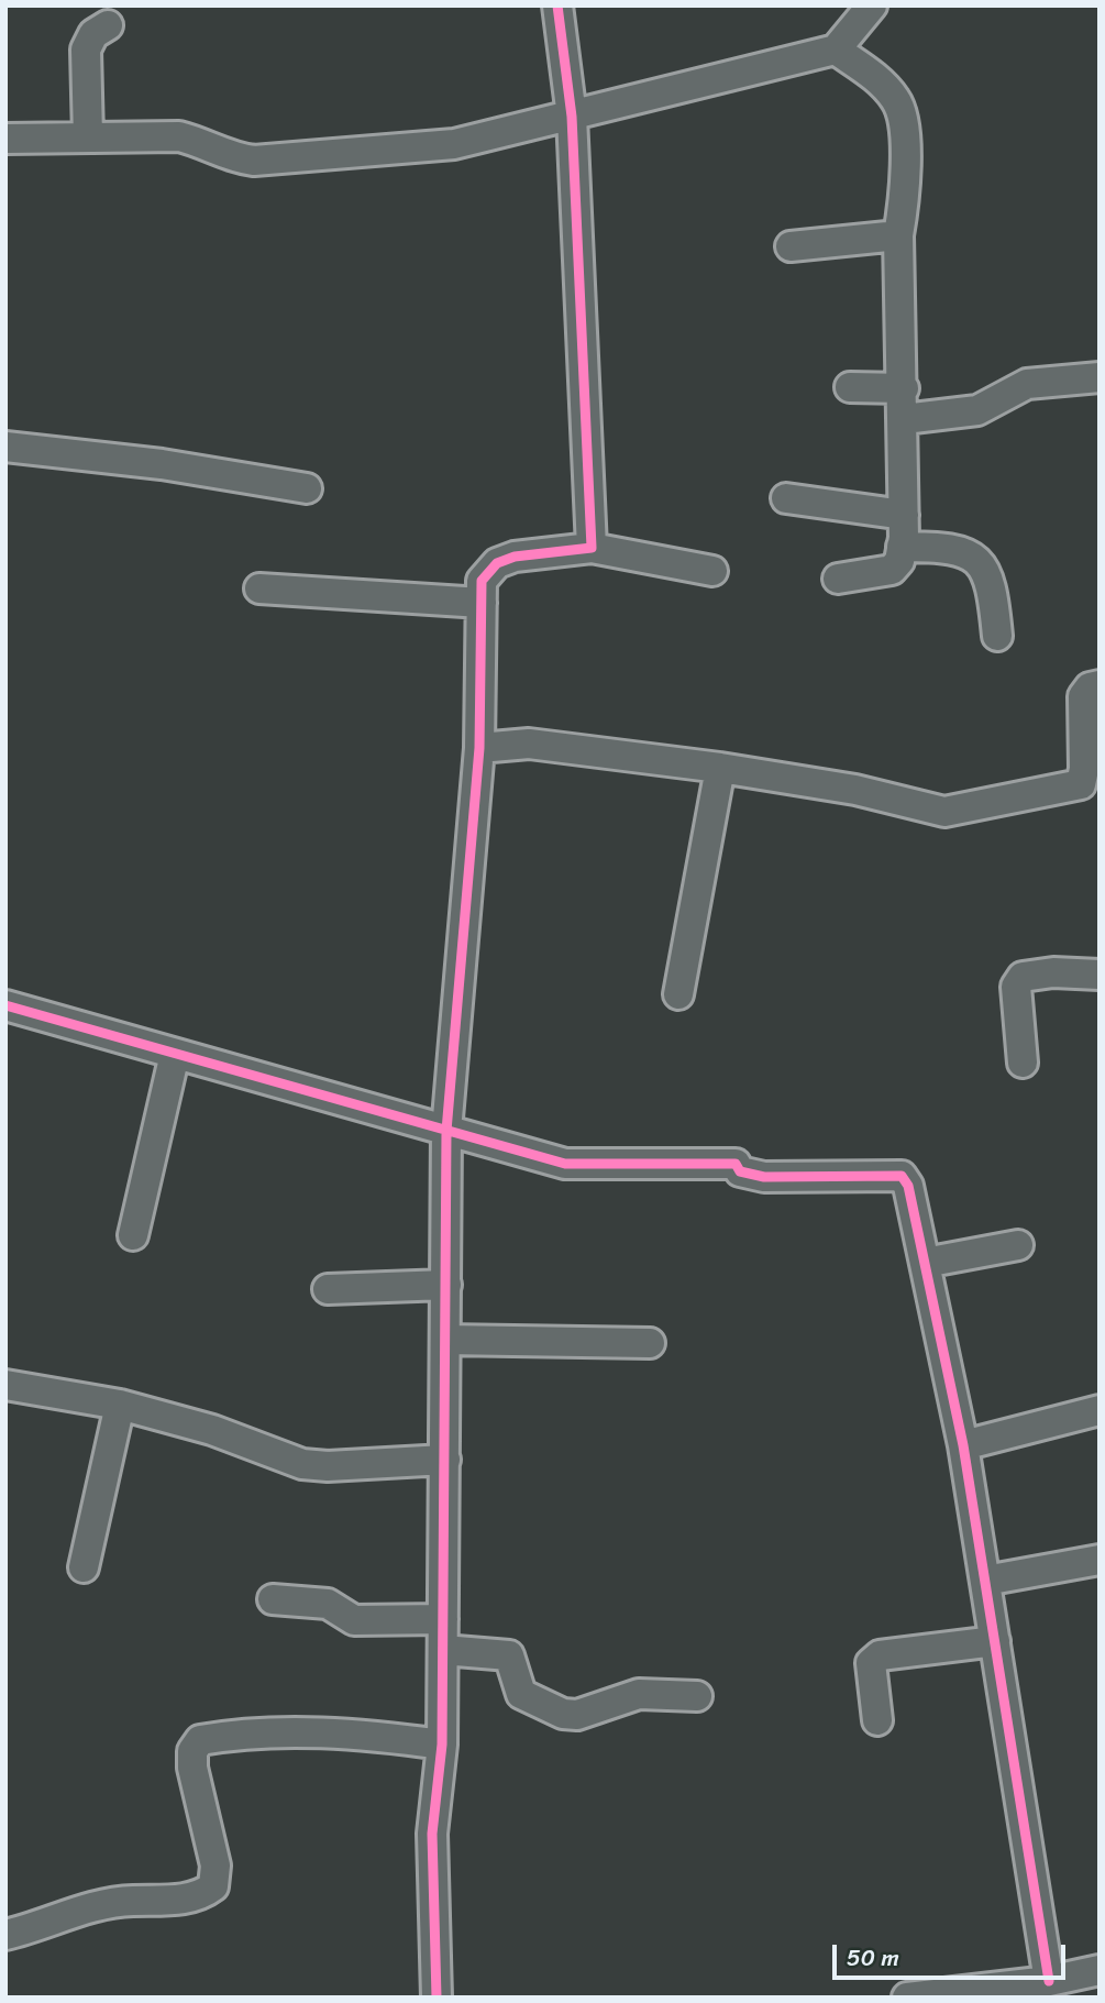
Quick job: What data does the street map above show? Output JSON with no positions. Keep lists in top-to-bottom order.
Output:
{
  "scale_bar": "50 m"
}
